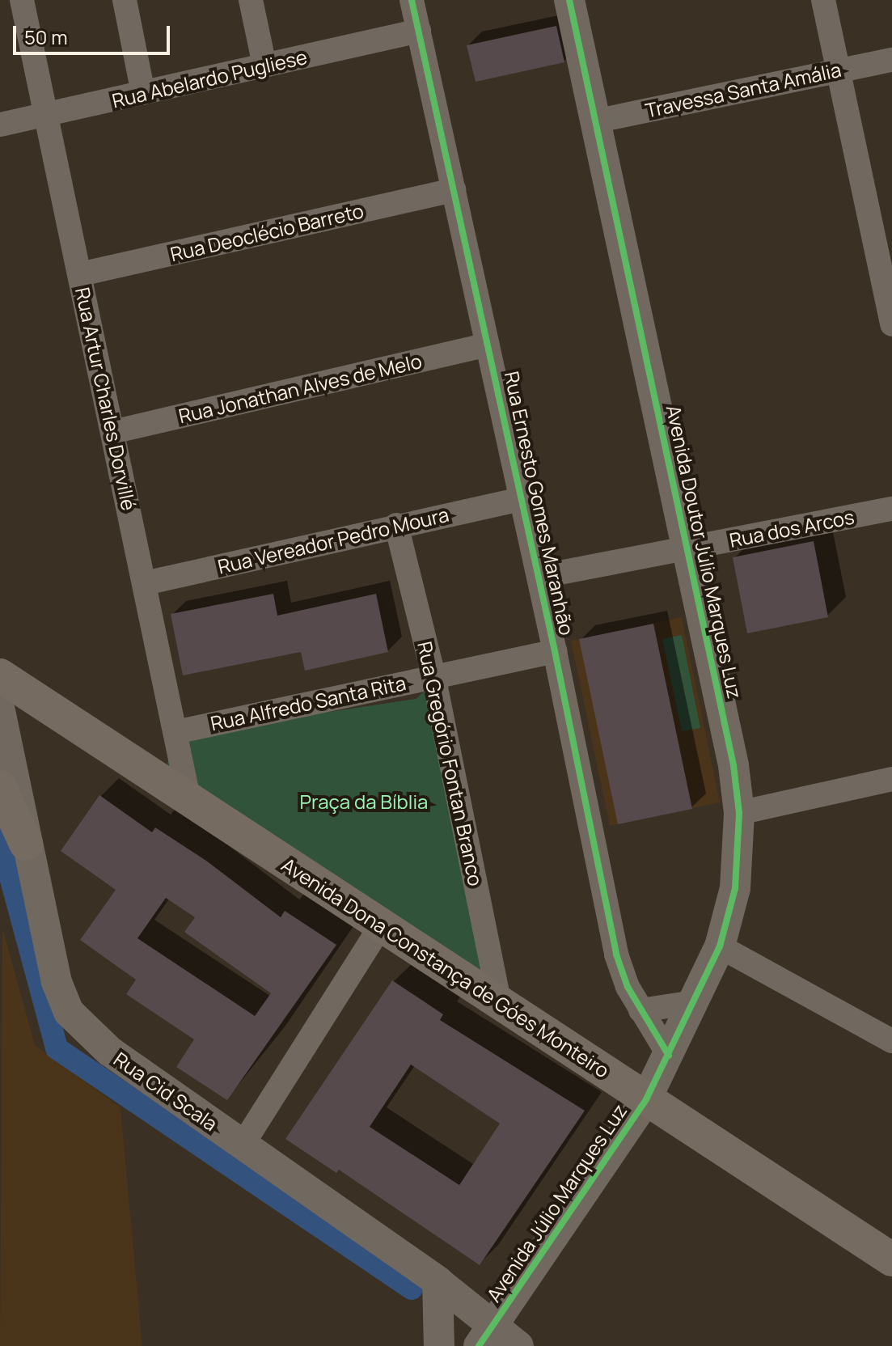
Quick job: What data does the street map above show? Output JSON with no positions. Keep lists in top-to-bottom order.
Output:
{
  "streets": {
    "main road": ["Avenida Dona Constança de Góes Monteiro"],
    "street": [
      "Rua Abelardo Pugliese",
      "Travessa Santa Amália",
      "Rua Deoclécio Barreto",
      "Rua Jonathan Alves de Melo",
      "Rua Artur Charles Dorvillé",
      "Rua Ernesto Gomes Maranhão",
      "Rua dos Arcos",
      "Rua Vereador Pedro Moura",
      "Avenida Doutor Júlio Marques Luz",
      "Rua Alfredo Santa Rita",
      "Rua Gregório Fontan Branco",
      "Rua Cid Scala",
      "Avenida Júlio Marques Luz"
    ]
  },
  "crossings": [
    ["Rua Abelardo Pugliese", "Rua Artur Charles Dorvillé"],
    ["Rua Abelardo Pugliese", "Rua Ernesto Gomes Maranhão"],
    ["Travessa Santa Amália", "Avenida Doutor Júlio Marques Luz"],
    ["Rua Deoclécio Barreto", "Rua Artur Charles Dorvillé"],
    ["Rua Deoclécio Barreto", "Rua Ernesto Gomes Maranhão"],
    ["Rua Jonathan Alves de Melo", "Rua Artur Charles Dorvillé"],
    ["Rua Jonathan Alves de Melo", "Rua Ernesto Gomes Maranhão"],
    ["Rua Artur Charles Dorvillé", "Rua Vereador Pedro Moura"],
    ["Rua Artur Charles Dorvillé", "Rua Alfredo Santa Rita"],
    ["Rua Artur Charles Dorvillé", "Avenida Dona Constança de Góes Monteiro"],
    ["Rua Ernesto Gomes Maranhão", "Rua dos Arcos"],
    ["Rua Ernesto Gomes Maranhão", "Rua Vereador Pedro Moura"],
    ["Rua Ernesto Gomes Maranhão", "Avenida Doutor Júlio Marques Luz"],
    ["Rua Ernesto Gomes Maranhão", "Rua Alfredo Santa Rita"],
    ["Rua dos Arcos", "Avenida Doutor Júlio Marques Luz"],
    ["Rua Vereador Pedro Moura", "Rua Gregório Fontan Branco"],
    ["Avenida Doutor Júlio Marques Luz", "Avenida Dona Constança de Góes Monteiro"],
    ["Avenida Doutor Júlio Marques Luz", "Avenida Júlio Marques Luz"],
    ["Rua Alfredo Santa Rita", "Rua Gregório Fontan Branco"],
    ["Rua Gregório Fontan Branco", "Avenida Dona Constança de Góes Monteiro"],
    ["Avenida Dona Constança de Góes Monteiro", "Avenida Júlio Marques Luz"],
    ["Rua Cid Scala", "Avenida Júlio Marques Luz"]
  ],
  "parks": ["Praça da Bíblia"],
  "scale_bar": "50 m"
}
